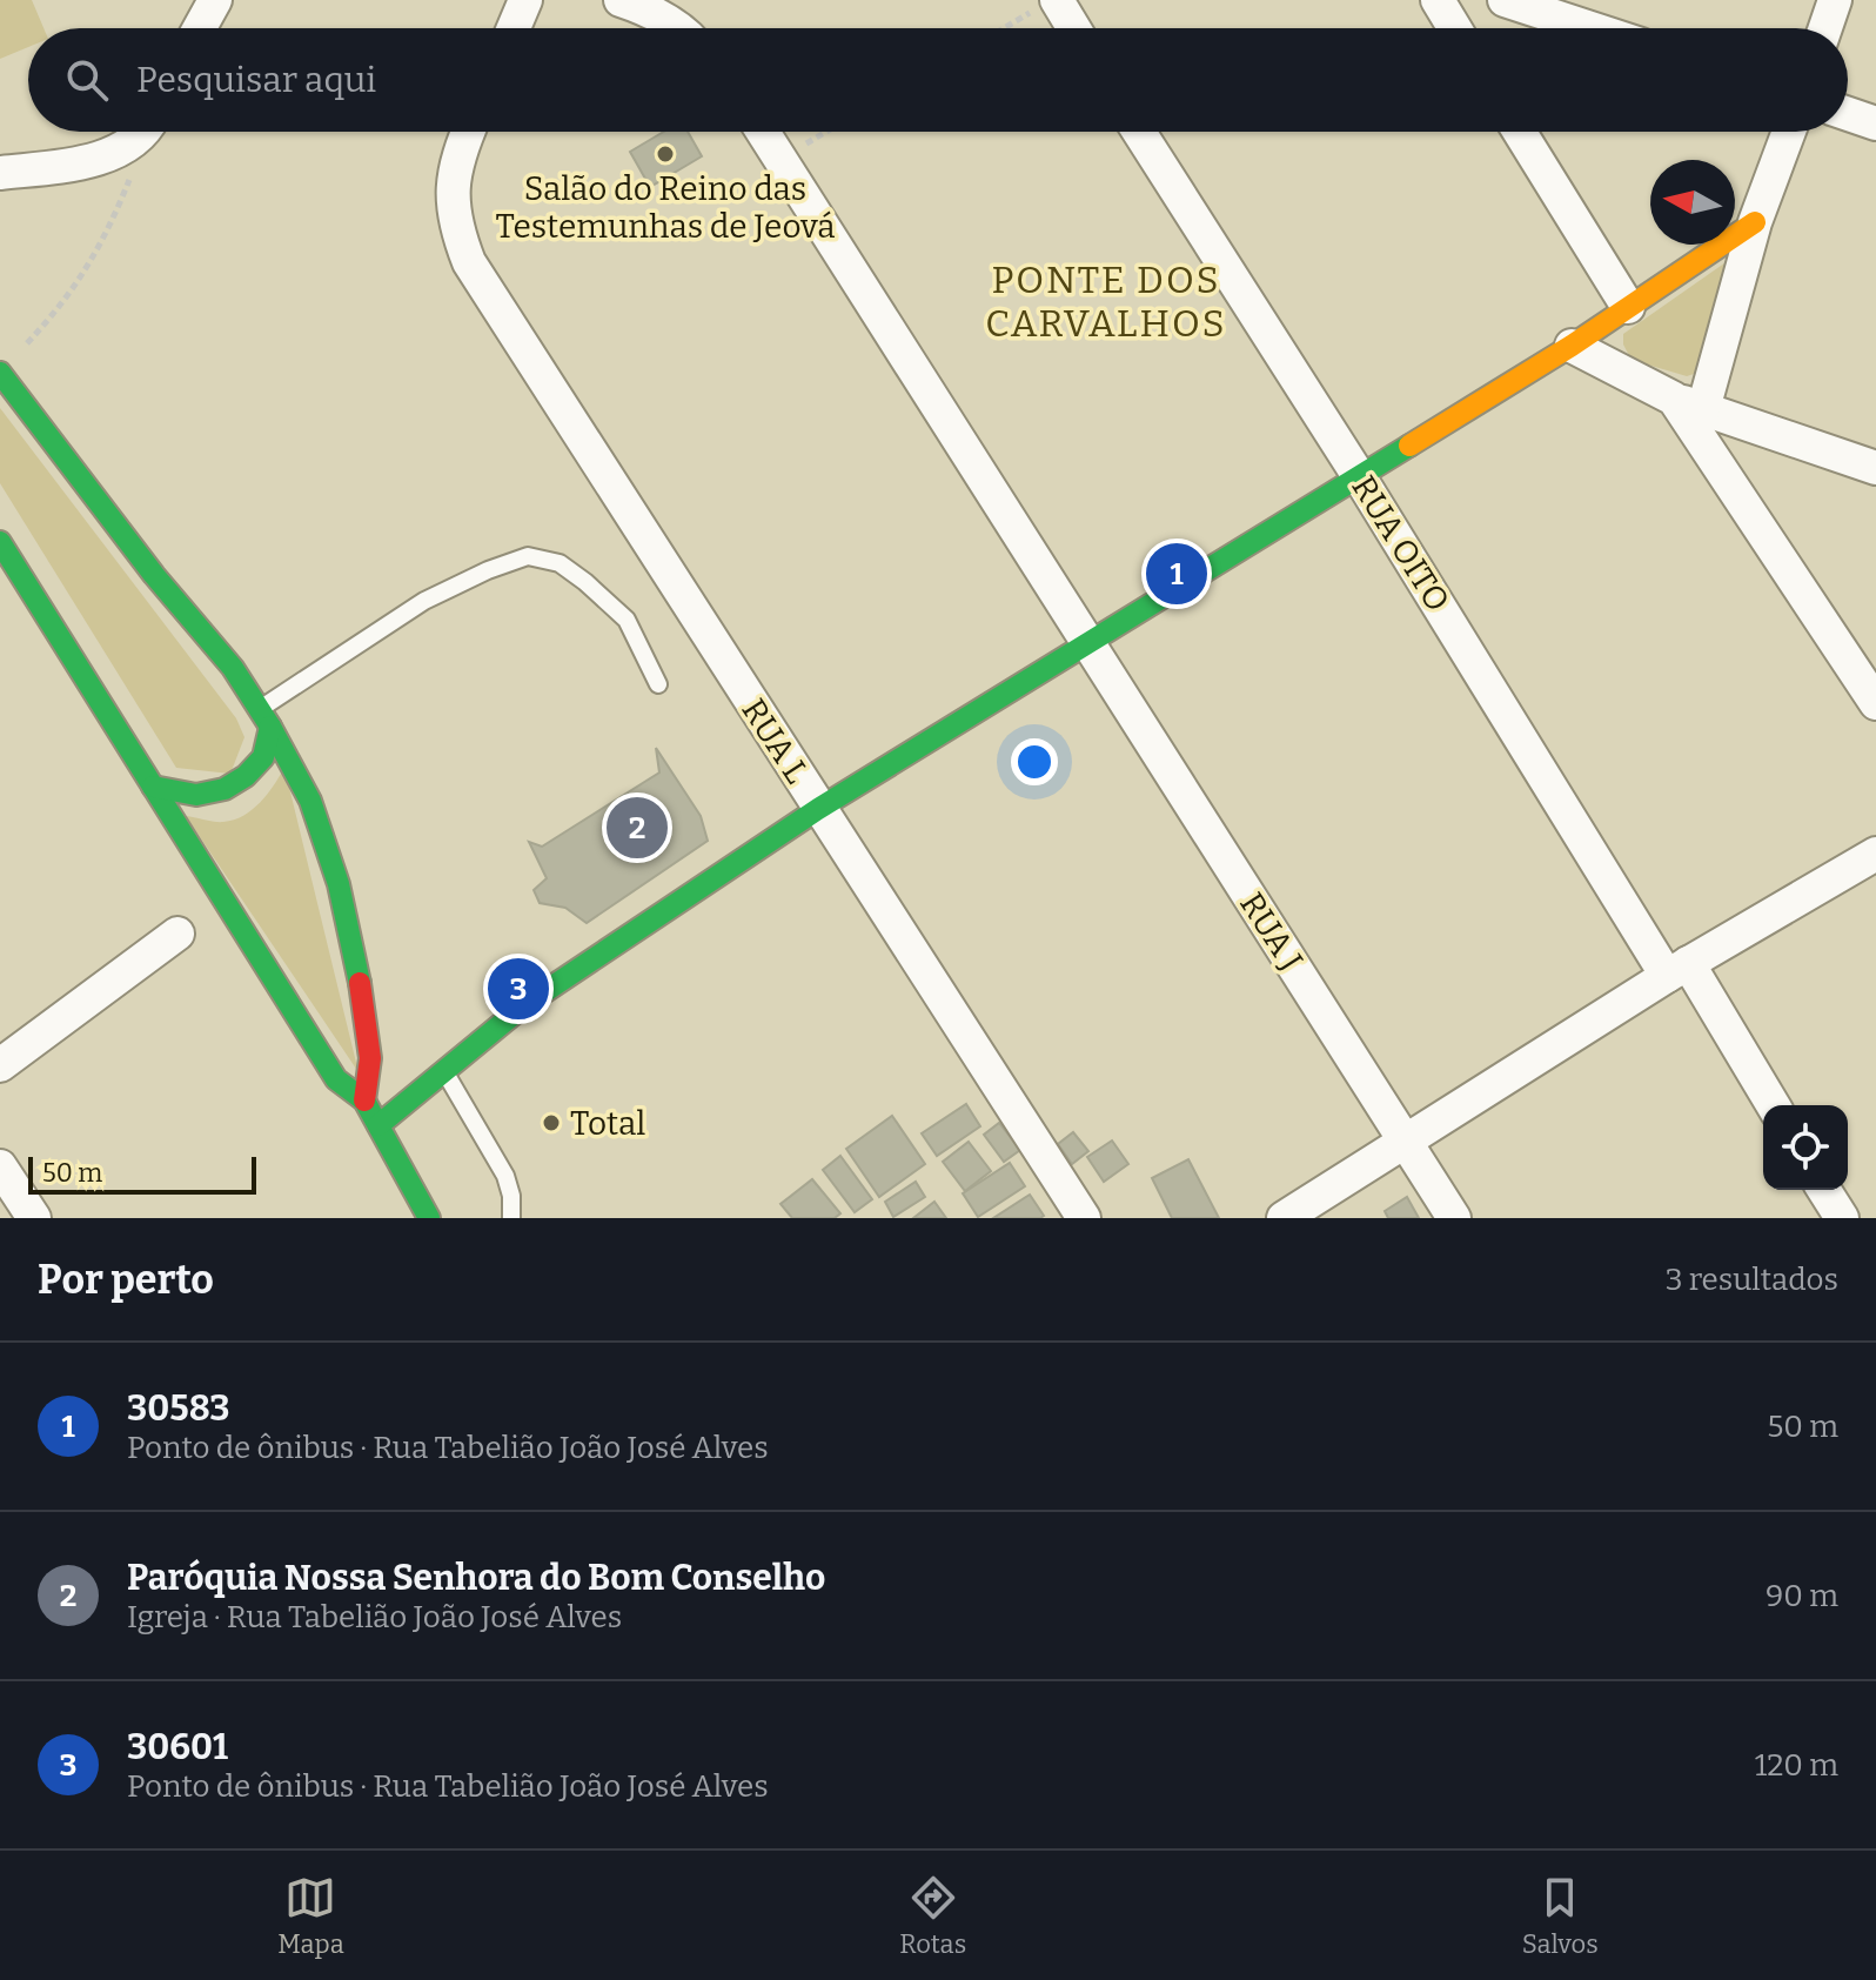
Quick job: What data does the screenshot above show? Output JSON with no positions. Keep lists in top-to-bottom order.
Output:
{
  "streets": {
    "street": ["RUA OITO", "RUA L", "RUA J"]
  },
  "districts": ["PONTE DOS CARVALHOS"],
  "places": ["Salão do Reino das Testemunhas de Jeová", "Total"],
  "scale_bar": "50 m",
  "north": "left",
  "page": {
    "search": "Pesquisar aqui",
    "pins": ["1", "2", "3"],
    "scale": "50 m",
    "heading": ["Por perto", "3 resultados"],
    "list": [
      {
        "mark": "1",
        "name": "30583",
        "note": "Ponto de ônibus · Rua Tabelião João José Alves",
        "value": "50 m"
      },
      {
        "mark": "2",
        "name": "Paróquia Nossa Senhora do Bom Conselho",
        "note": "Igreja · Rua Tabelião João José Alves",
        "value": "90 m"
      },
      {
        "mark": "3",
        "name": "30601",
        "note": "Ponto de ônibus · Rua Tabelião João José Alves",
        "value": "120 m"
      }
    ],
    "nav": ["Mapa", "Rotas", "Salvos"]
  }
}
